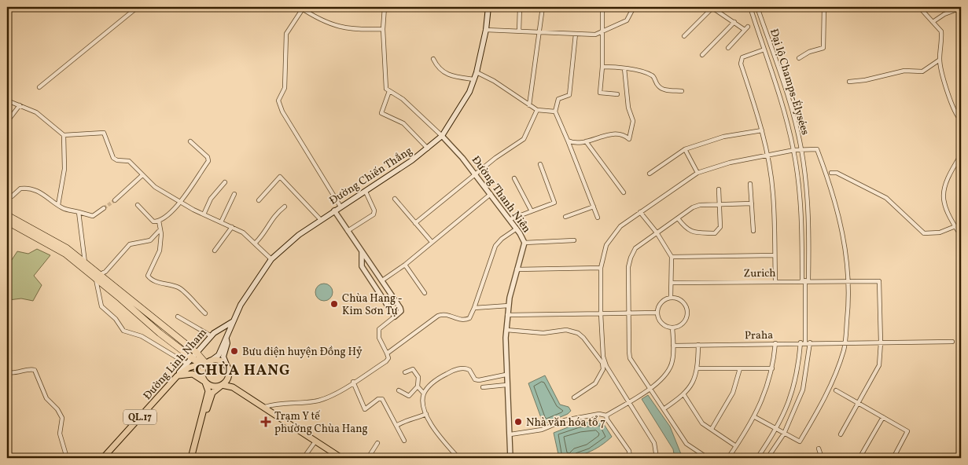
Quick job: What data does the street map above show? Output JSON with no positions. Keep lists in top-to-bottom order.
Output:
{
  "streets": {
    "main road": ["Đường Chiến Thắng", "Đường Linh Nham", "QL.17"],
    "street": [
      "Đại lộ Champs-Élysées",
      "Đường Thanh Niên",
      "Zurich",
      "Praha"
    ]
  },
  "crossings": [
    ["Đại lộ Champs-Élysées", "Zurich"],
    ["Đại lộ Champs-Élysées", "Praha"],
    ["Đường Chiến Thắng", "Đường Thanh Niên"],
    ["Đường Chiến Thắng", "Đường Linh Nham"],
    ["Đường Chiến Thắng", "QL.17"],
    ["Zurich", "Praha"],
    ["Đường Linh Nham", "QL.17"]
  ],
  "districts": ["CHÙA HANG"],
  "places": {
    "other": ["Chùa Hang - Kim Sơn Tự", "Bưu điện huyện Đồng Hỷ", "Nhà văn hóa tổ 7"],
    "health": ["Trạm Y tế phường Chùa Hang"]
  }
}
